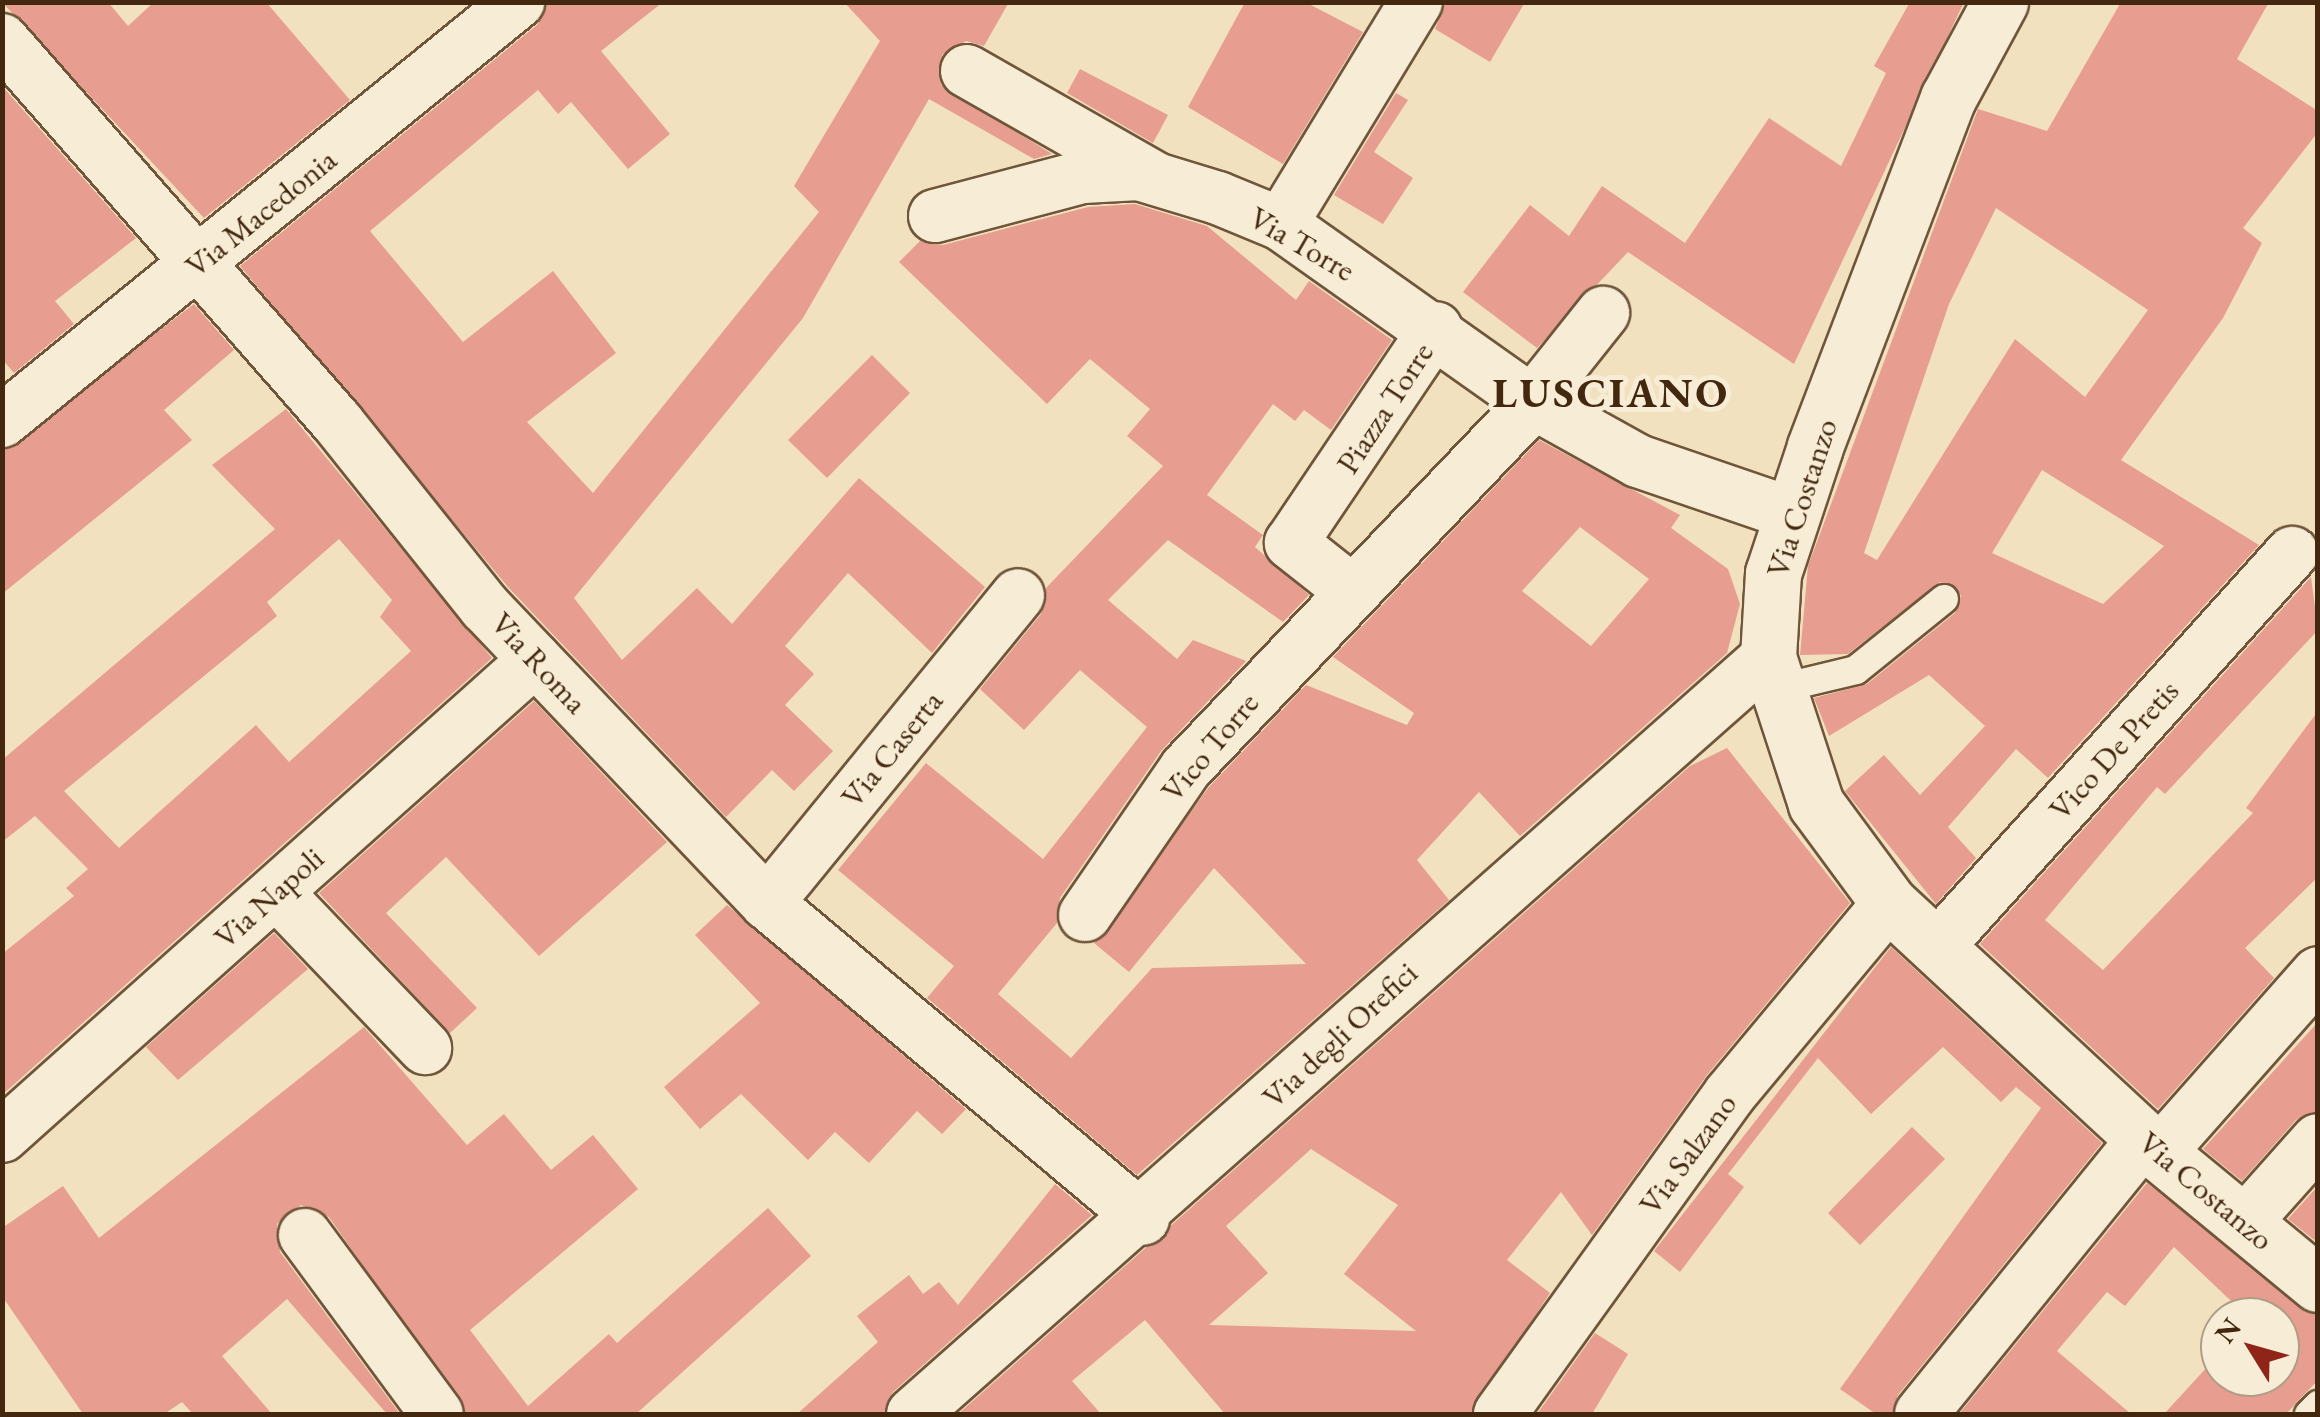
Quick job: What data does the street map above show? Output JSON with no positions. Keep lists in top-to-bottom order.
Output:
{
  "streets": {
    "street": [
      "Via Macedonia",
      "Via Torre",
      "Piazza Torre",
      "Via Costanzo",
      "Via Roma",
      "Vico Torre",
      "Via Caserta",
      "Vico De Pretis",
      "Via Napoli",
      "Via degli Orefici",
      "Via Salzano"
    ]
  },
  "crossings": [
    ["Via Macedonia", "Via Roma"],
    ["Via Torre", "Piazza Torre"],
    ["Piazza Torre", "Via Costanzo"],
    ["Piazza Torre", "Vico Torre"],
    ["Via Costanzo", "Vico De Pretis"],
    ["Via Costanzo", "Via degli Orefici"],
    ["Via Costanzo", "Via Salzano"],
    ["Via Roma", "Via Caserta"],
    ["Via Roma", "Via Napoli"],
    ["Via Roma", "Via degli Orefici"]
  ],
  "districts": ["LUSCIANO"],
  "north": "top left"
}
